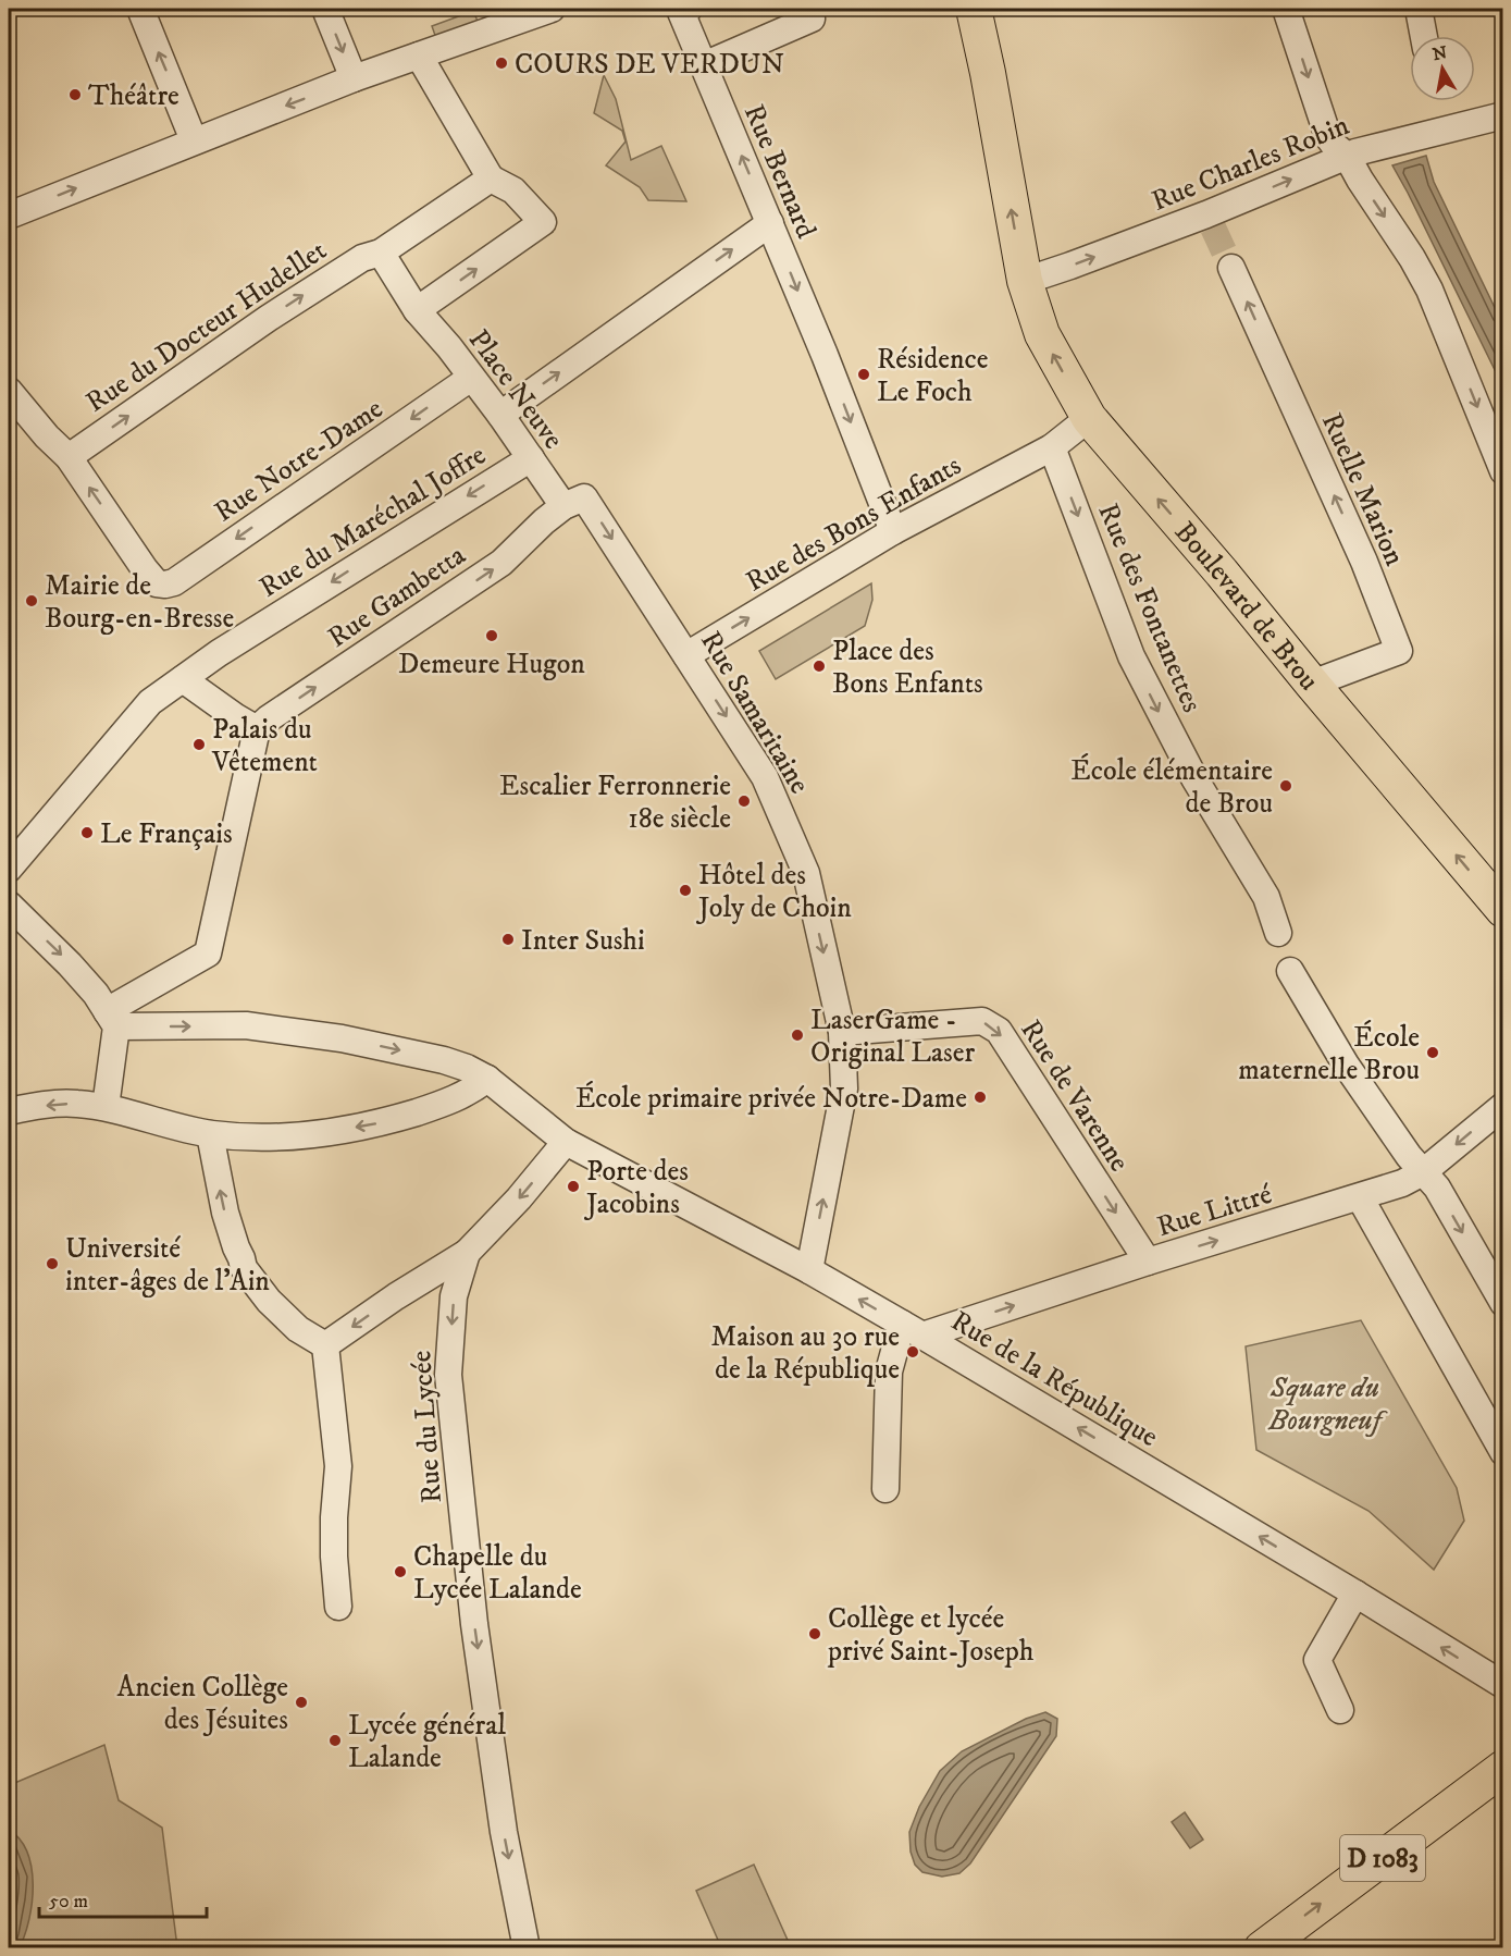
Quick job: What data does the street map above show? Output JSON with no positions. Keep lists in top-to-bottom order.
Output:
{
  "streets": {
    "main road": ["Boulevard de Brou", "D 1083"],
    "street": [
      "Rue Charles Robin",
      "Rue Bernard",
      "Rue du Docteur Hudellet",
      "Place Neuve",
      "Rue Notre-Dame",
      "Ruelle Marion",
      "Rue du Maréchal Joffre",
      "Rue des Bons Enfants",
      "Rue Gambetta",
      "Rue des Fontanettes",
      "Rue Samaritaine",
      "Rue de Varenne",
      "Rue Littré",
      "Rue de la République",
      "Rue du Lycée"
    ]
  },
  "crossings": [
    ["Rue Charles Robin", "Boulevard de Brou"],
    ["Rue Bernard", "Rue des Bons Enfants"],
    ["Rue du Docteur Hudellet", "Place Neuve"],
    ["Rue du Docteur Hudellet", "Rue Notre-Dame"],
    ["Place Neuve", "Rue Notre-Dame"],
    ["Place Neuve", "Rue du Maréchal Joffre"],
    ["Place Neuve", "Rue Gambetta"],
    ["Place Neuve", "Rue Samaritaine"],
    ["Ruelle Marion", "Boulevard de Brou"],
    ["Rue des Bons Enfants", "Rue des Fontanettes"],
    ["Rue des Bons Enfants", "Rue Samaritaine"],
    ["Rue Gambetta", "Rue Samaritaine"],
    ["Rue Samaritaine", "Rue de Varenne"],
    ["Rue Samaritaine", "Rue de la République"],
    ["Rue de Varenne", "Rue Littré"],
    ["Rue Littré", "Rue de la République"]
  ],
  "one_way": [
    "Rue Charles Robin",
    "Rue du Maréchal Joffre",
    "Rue des Bons Enfants",
    "Rue Gambetta",
    "Boulevard de Brou",
    "Rue des Fontanettes",
    "Rue de Varenne"
  ],
  "parks": ["Square du Bourgneuf"],
  "places": [
    "COURS DE VERDUN",
    "Théâtre",
    "Résidence Le Foch",
    "Mairie de Bourg-en-Bresse",
    "Demeure Hugon",
    "Place des Bons Enfants",
    "Palais du Vêtement",
    "École élémentaire de Brou",
    "Escalier Ferronnerie 18e siècle",
    "Le Français",
    "Hôtel des Joly de Choin",
    "Inter Sushi",
    "LaserGame - Original Laser",
    "École maternelle Brou",
    "École primaire privée Notre-Dame",
    "Porte des Jacobins",
    "Université inter-âges de l'Ain",
    "Maison au 30 rue de la République",
    "Chapelle du Lycée Lalande",
    "Collège et lycée privé Saint-Joseph",
    "Ancien Collège des Jésuites",
    "Lycée général Lalande"
  ],
  "scale_bar": "50 m",
  "north": "top"
}
